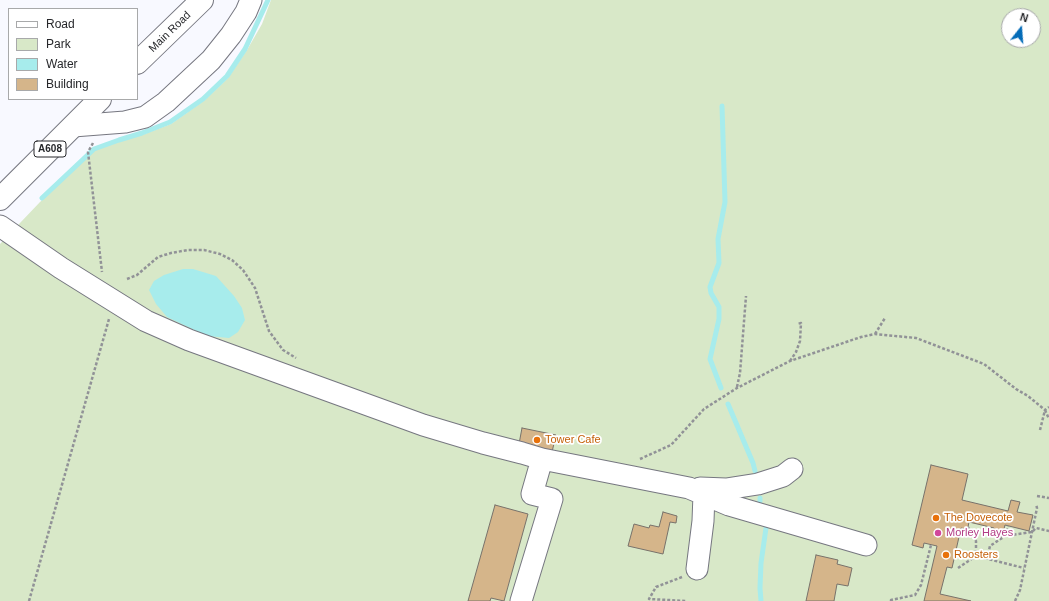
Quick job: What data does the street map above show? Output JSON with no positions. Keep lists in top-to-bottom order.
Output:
{
  "streets": {
    "main road": ["Main Road", "A608"]
  },
  "places": [
    "Tower Cafe",
    "The Dovecote",
    "Morley Hayes",
    "Roosters"
  ],
  "legend": [
    "Road",
    "Park",
    "Water",
    "Building"
  ],
  "north": "top"
}
